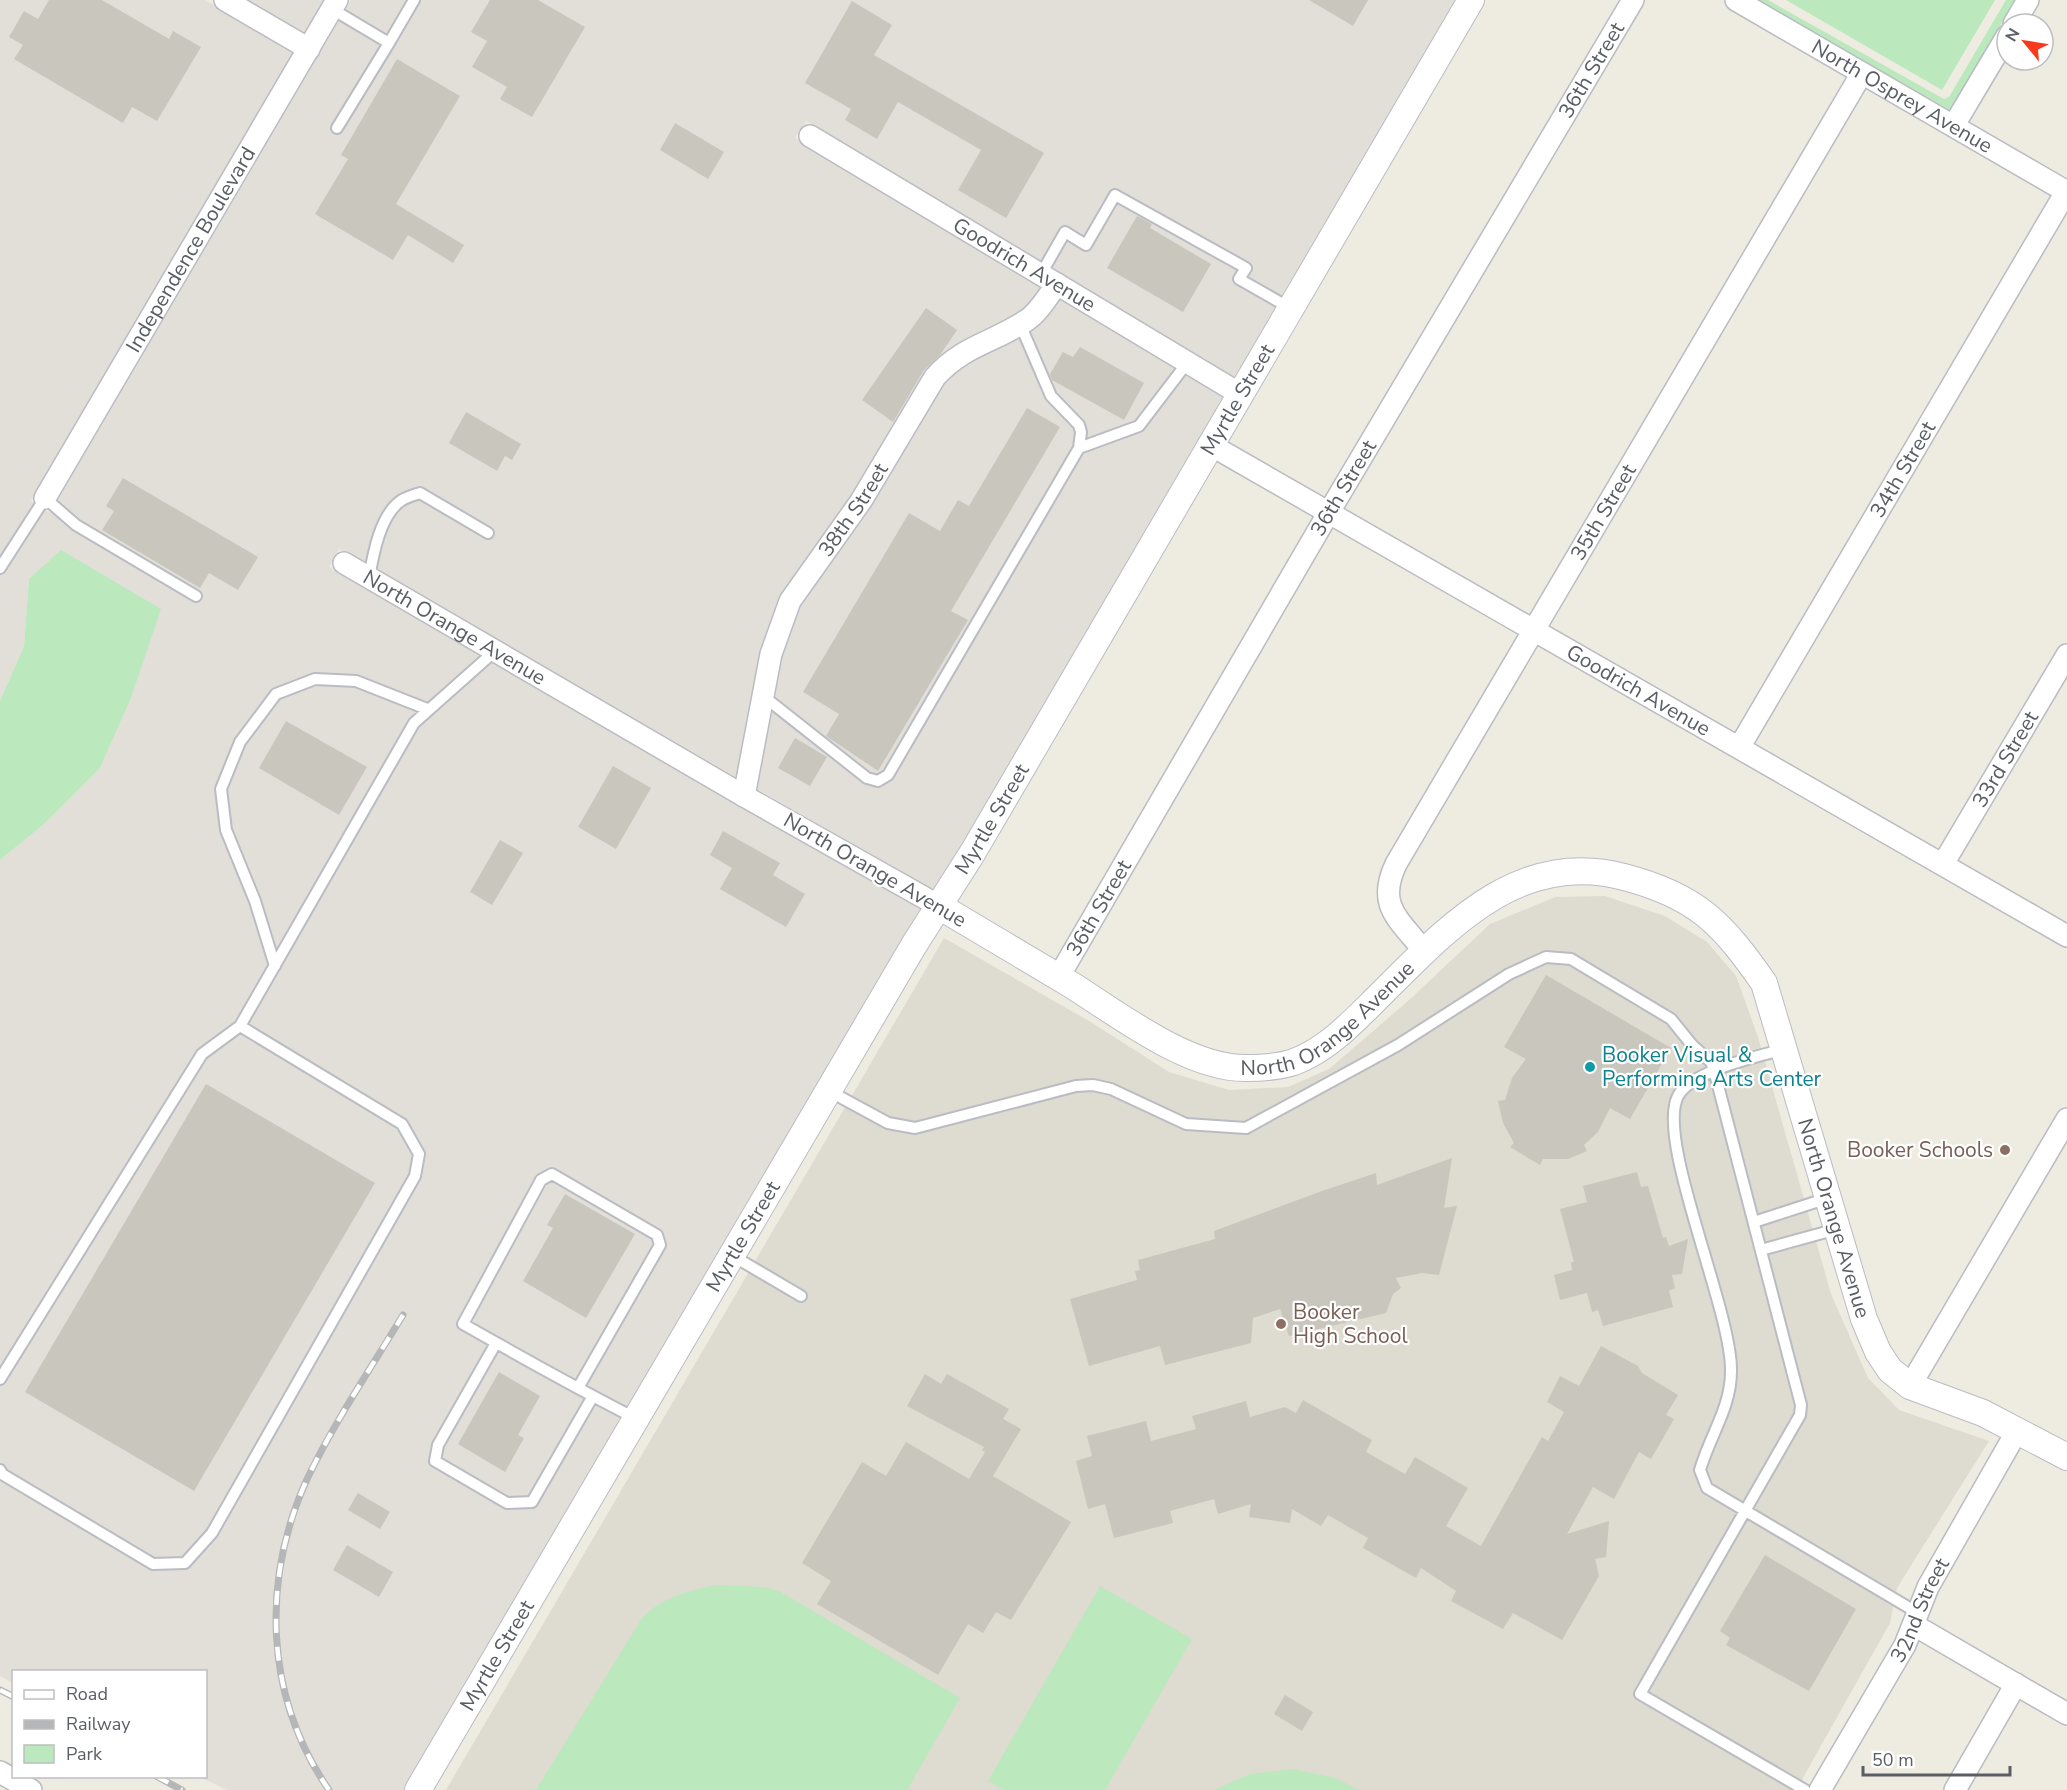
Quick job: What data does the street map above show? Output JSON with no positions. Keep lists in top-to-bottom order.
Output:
{
  "streets": {
    "street": [
      "36th Street",
      "North Osprey Avenue",
      "Independence Boulevard",
      "Goodrich Avenue",
      "Myrtle Street",
      "34th Street",
      "38th Street",
      "35th Street",
      "North Orange Avenue",
      "33rd Street",
      "32nd Street"
    ]
  },
  "crossings": [
    ["36th Street", "Goodrich Avenue"],
    ["36th Street", "North Orange Avenue"],
    ["North Osprey Avenue", "34th Street"],
    ["North Osprey Avenue", "35th Street"],
    ["Goodrich Avenue", "Myrtle Street"],
    ["Goodrich Avenue", "34th Street"],
    ["Goodrich Avenue", "38th Street"],
    ["Goodrich Avenue", "35th Street"],
    ["Goodrich Avenue", "33rd Street"],
    ["Myrtle Street", "North Orange Avenue"],
    ["38th Street", "North Orange Avenue"],
    ["35th Street", "North Orange Avenue"],
    ["North Orange Avenue", "32nd Street"]
  ],
  "places": ["Booker Visual & Performing Arts Center", "Booker Schools", "Booker High School"],
  "legend": ["Road", "Railway", "Park"],
  "scale_bar": "50 m",
  "north": "top left"
}
